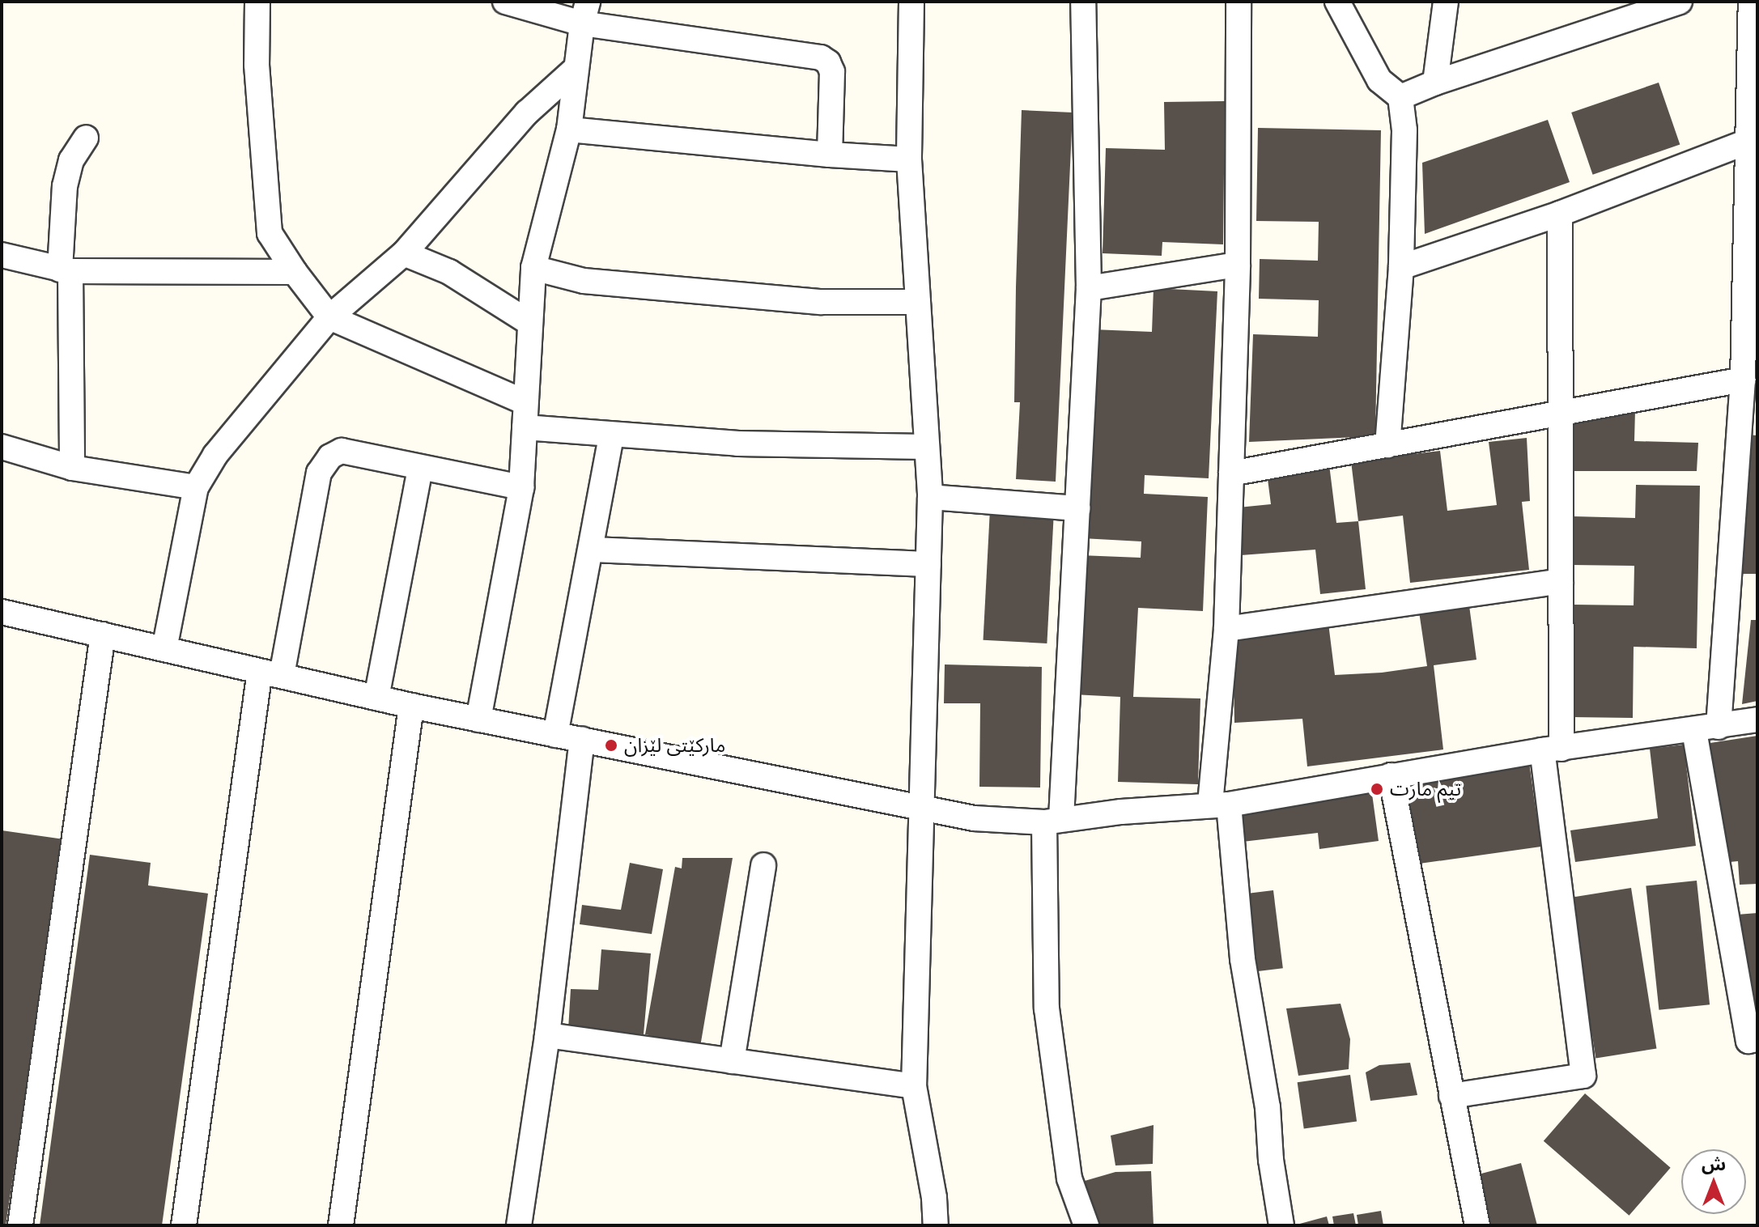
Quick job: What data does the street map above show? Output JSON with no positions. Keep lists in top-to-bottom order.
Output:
{
  "places": ["مارکێتی لێزان", "تيم مارت"],
  "north": "top"
}
